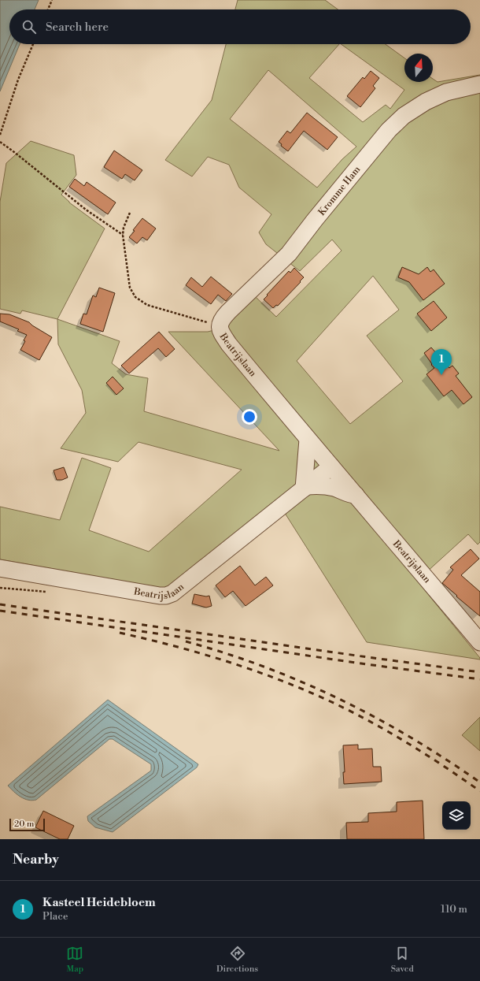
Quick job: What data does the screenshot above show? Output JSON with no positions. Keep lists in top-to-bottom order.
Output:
{
  "streets": {
    "street": ["Kromme Ham", "Beatrijslaan"]
  },
  "crossings": [
    ["Kromme Ham", "Beatrijslaan"]
  ],
  "scale_bar": "20 m",
  "north": "top",
  "page": {
    "search": "Search here",
    "pins": "1",
    "scale": "20 m",
    "heading": "Nearby",
    "list": [
      {
        "mark": "1",
        "name": "Kasteel Heidebloem",
        "note": "Place",
        "value": "110 m"
      }
    ],
    "nav": ["Map", "Directions", "Saved"]
  }
}
